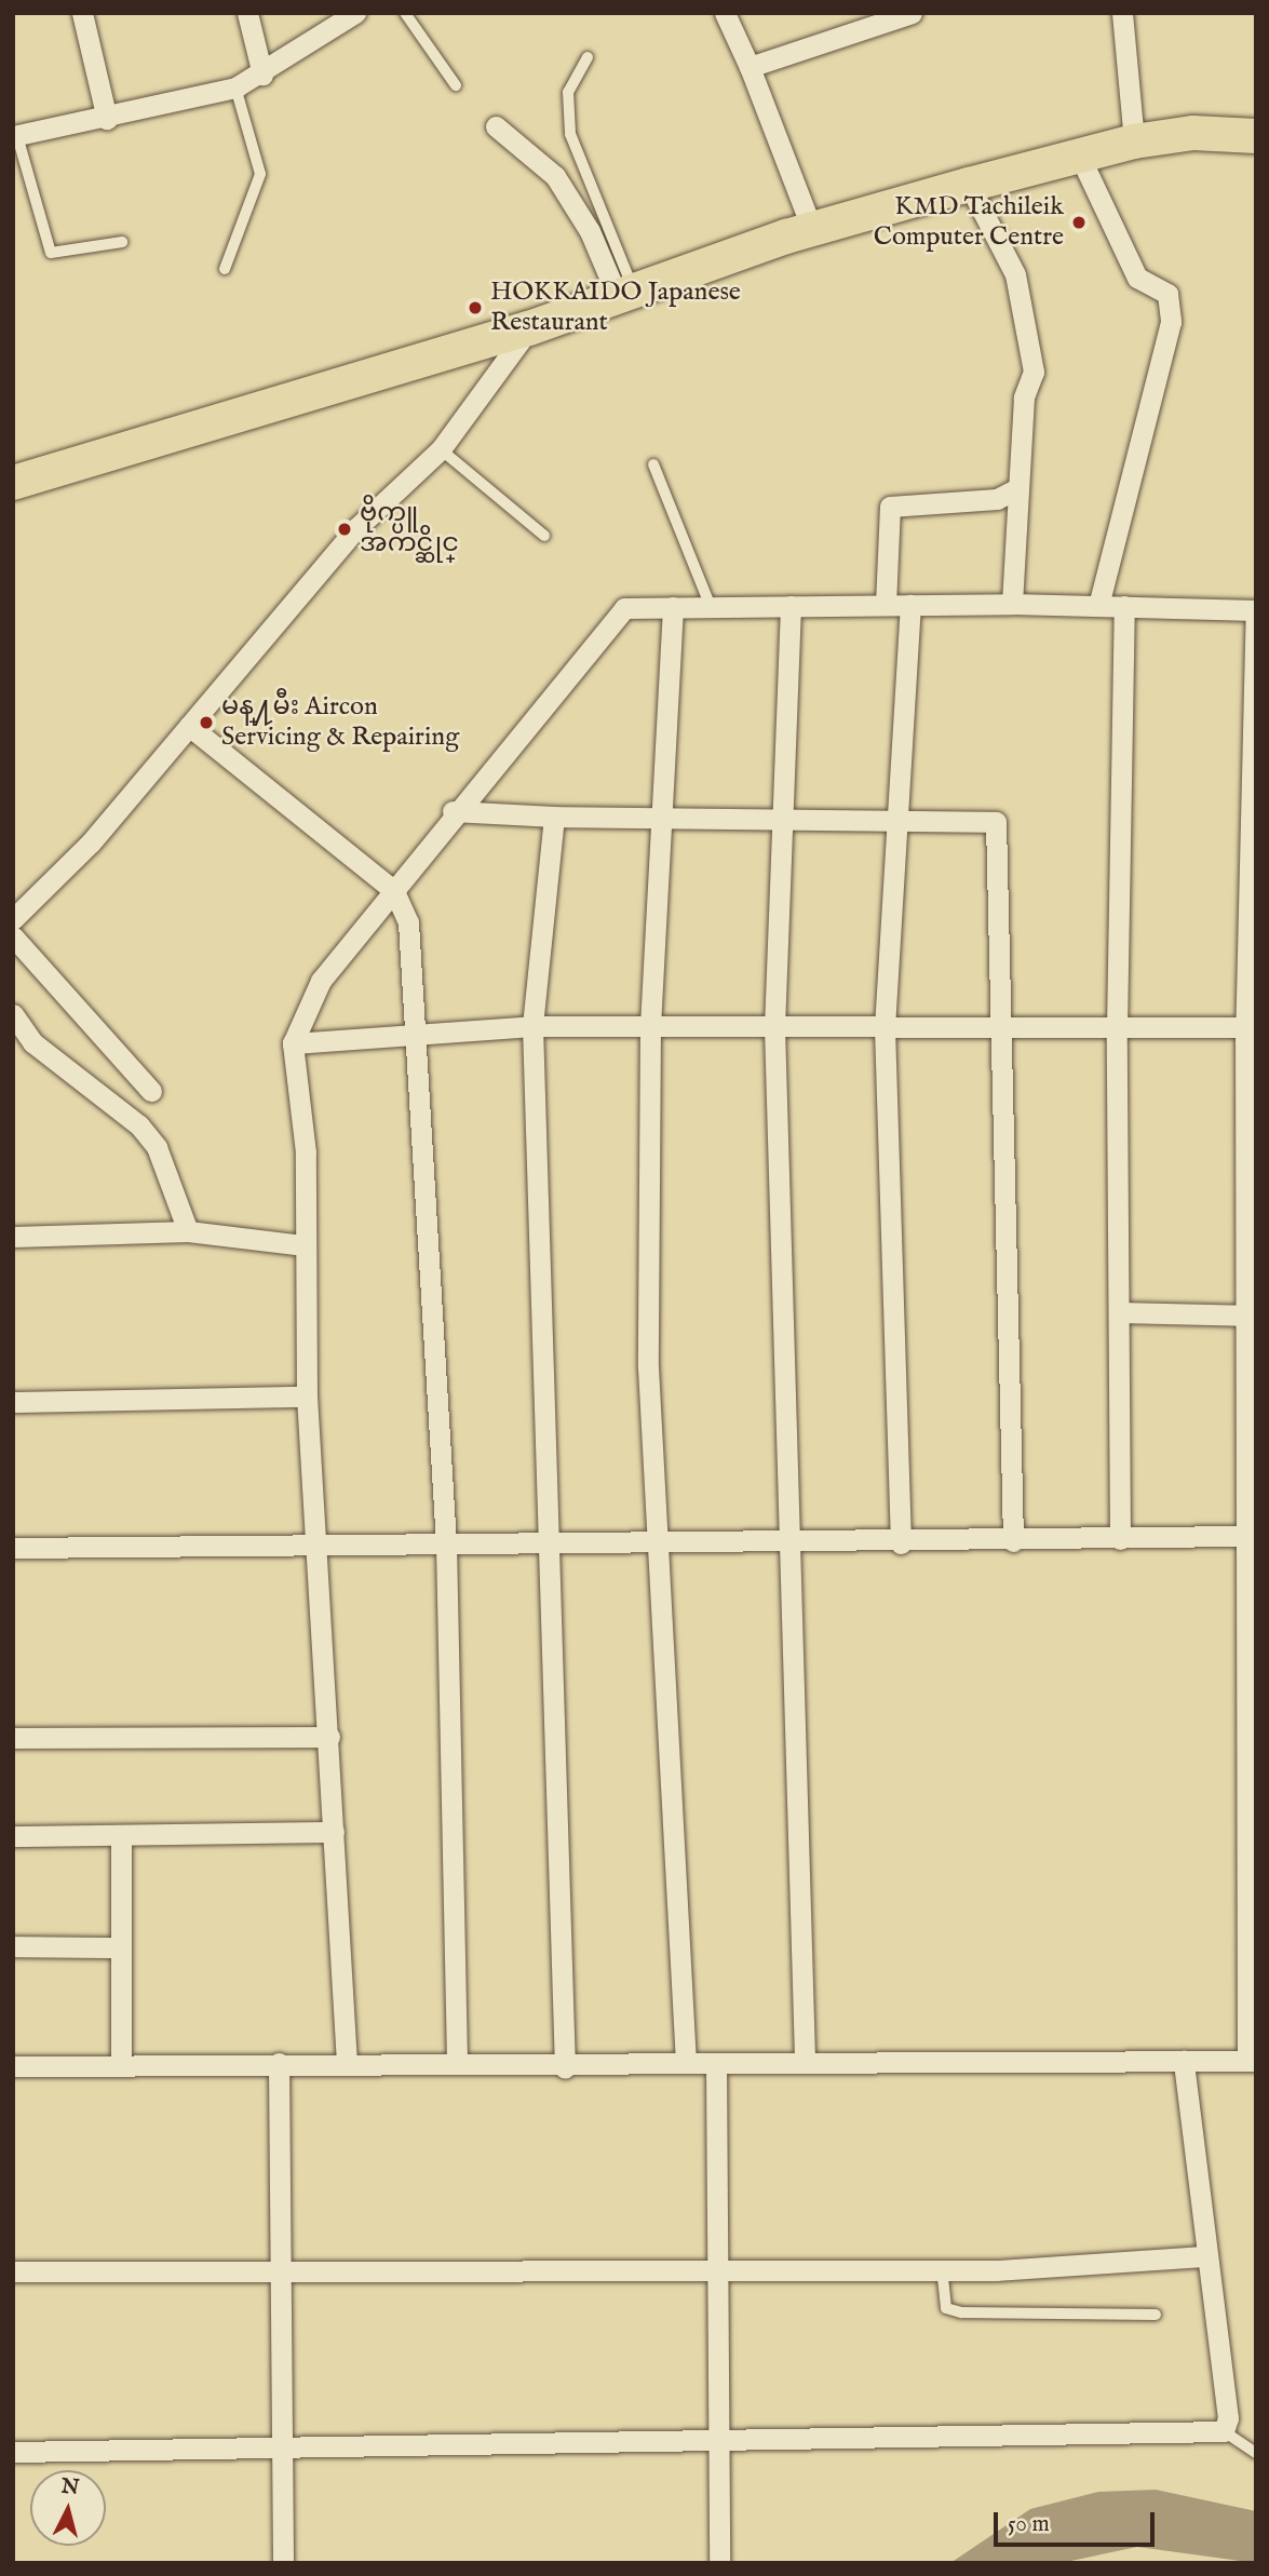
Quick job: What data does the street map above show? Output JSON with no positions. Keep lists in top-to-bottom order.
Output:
{
  "places": [
    "KMD Tachileik Computer Centre",
    "HOKKAIDO Japanese Restaurant",
    "ဗိုက္ပူ အကင္ဆိုင္",
    "မန္႔မီး Aircon Servicing & Repairing"
  ],
  "scale_bar": "50 m",
  "north": "top"
}
